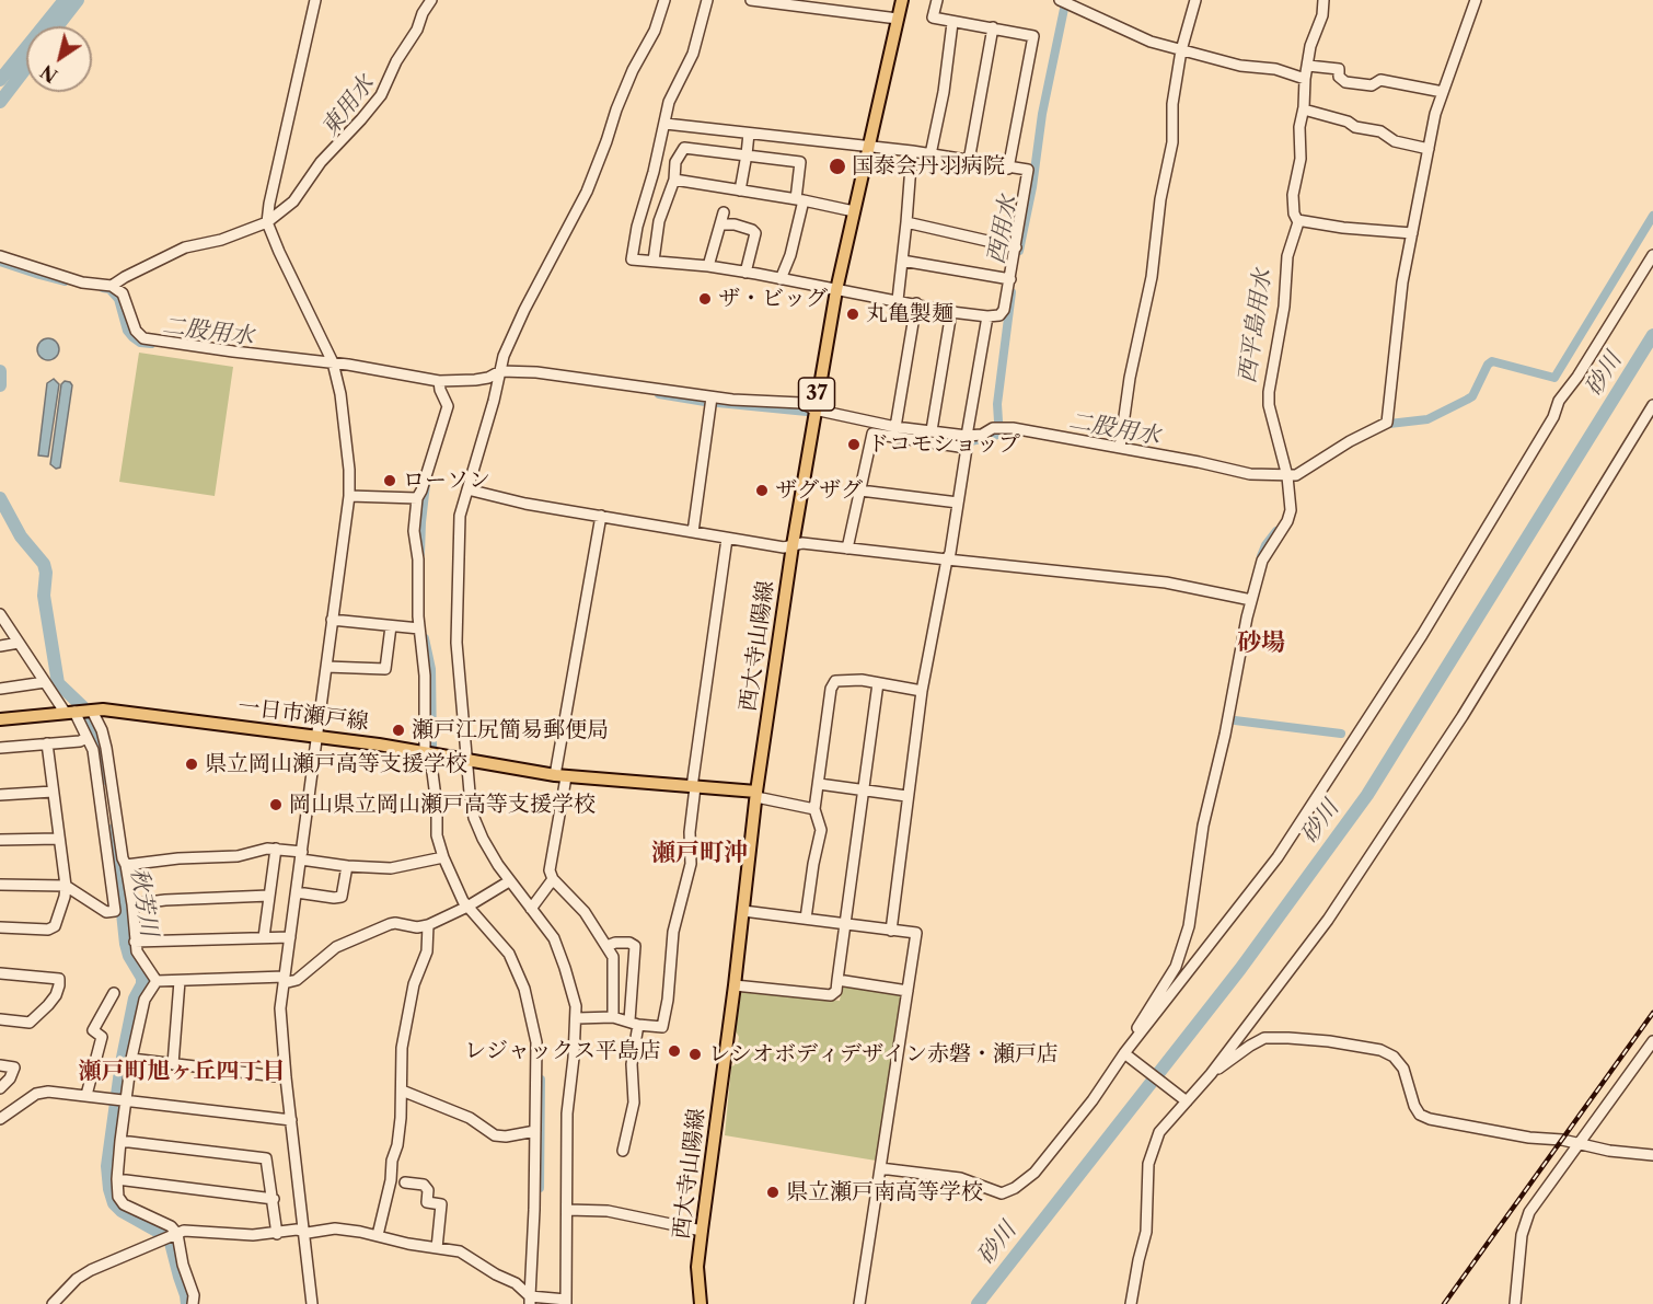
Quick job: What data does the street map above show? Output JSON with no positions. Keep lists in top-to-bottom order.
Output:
{
  "streets": {
    "main road": ["37", "西大寺山陽線", "一日市瀬戸線"]
  },
  "crossings": [
    ["西大寺山陽線", "一日市瀬戸線"]
  ],
  "districts": ["砂場", "瀬戸町沖", "瀬戸町旭ヶ丘四丁目"],
  "water": [
    "東用水",
    "西用水",
    "西平島用水",
    "二股用水",
    "砂川",
    "秋芳川"
  ],
  "places": [
    "国泰会丹羽病院",
    "ザ・ビッグ",
    "丸亀製麺",
    "ドコモショップ",
    "ローソン",
    "ザグザグ",
    "瀬戸江尻簡易郵便局",
    "県立岡山瀬戸高等支援学校",
    "岡山県立岡山瀬戸高等支援学校",
    "レジャックス平島店",
    "レシオボディデザイン赤磐・瀬戸店",
    "県立瀬戸南高等学校"
  ],
  "north": "bottom left"
}
